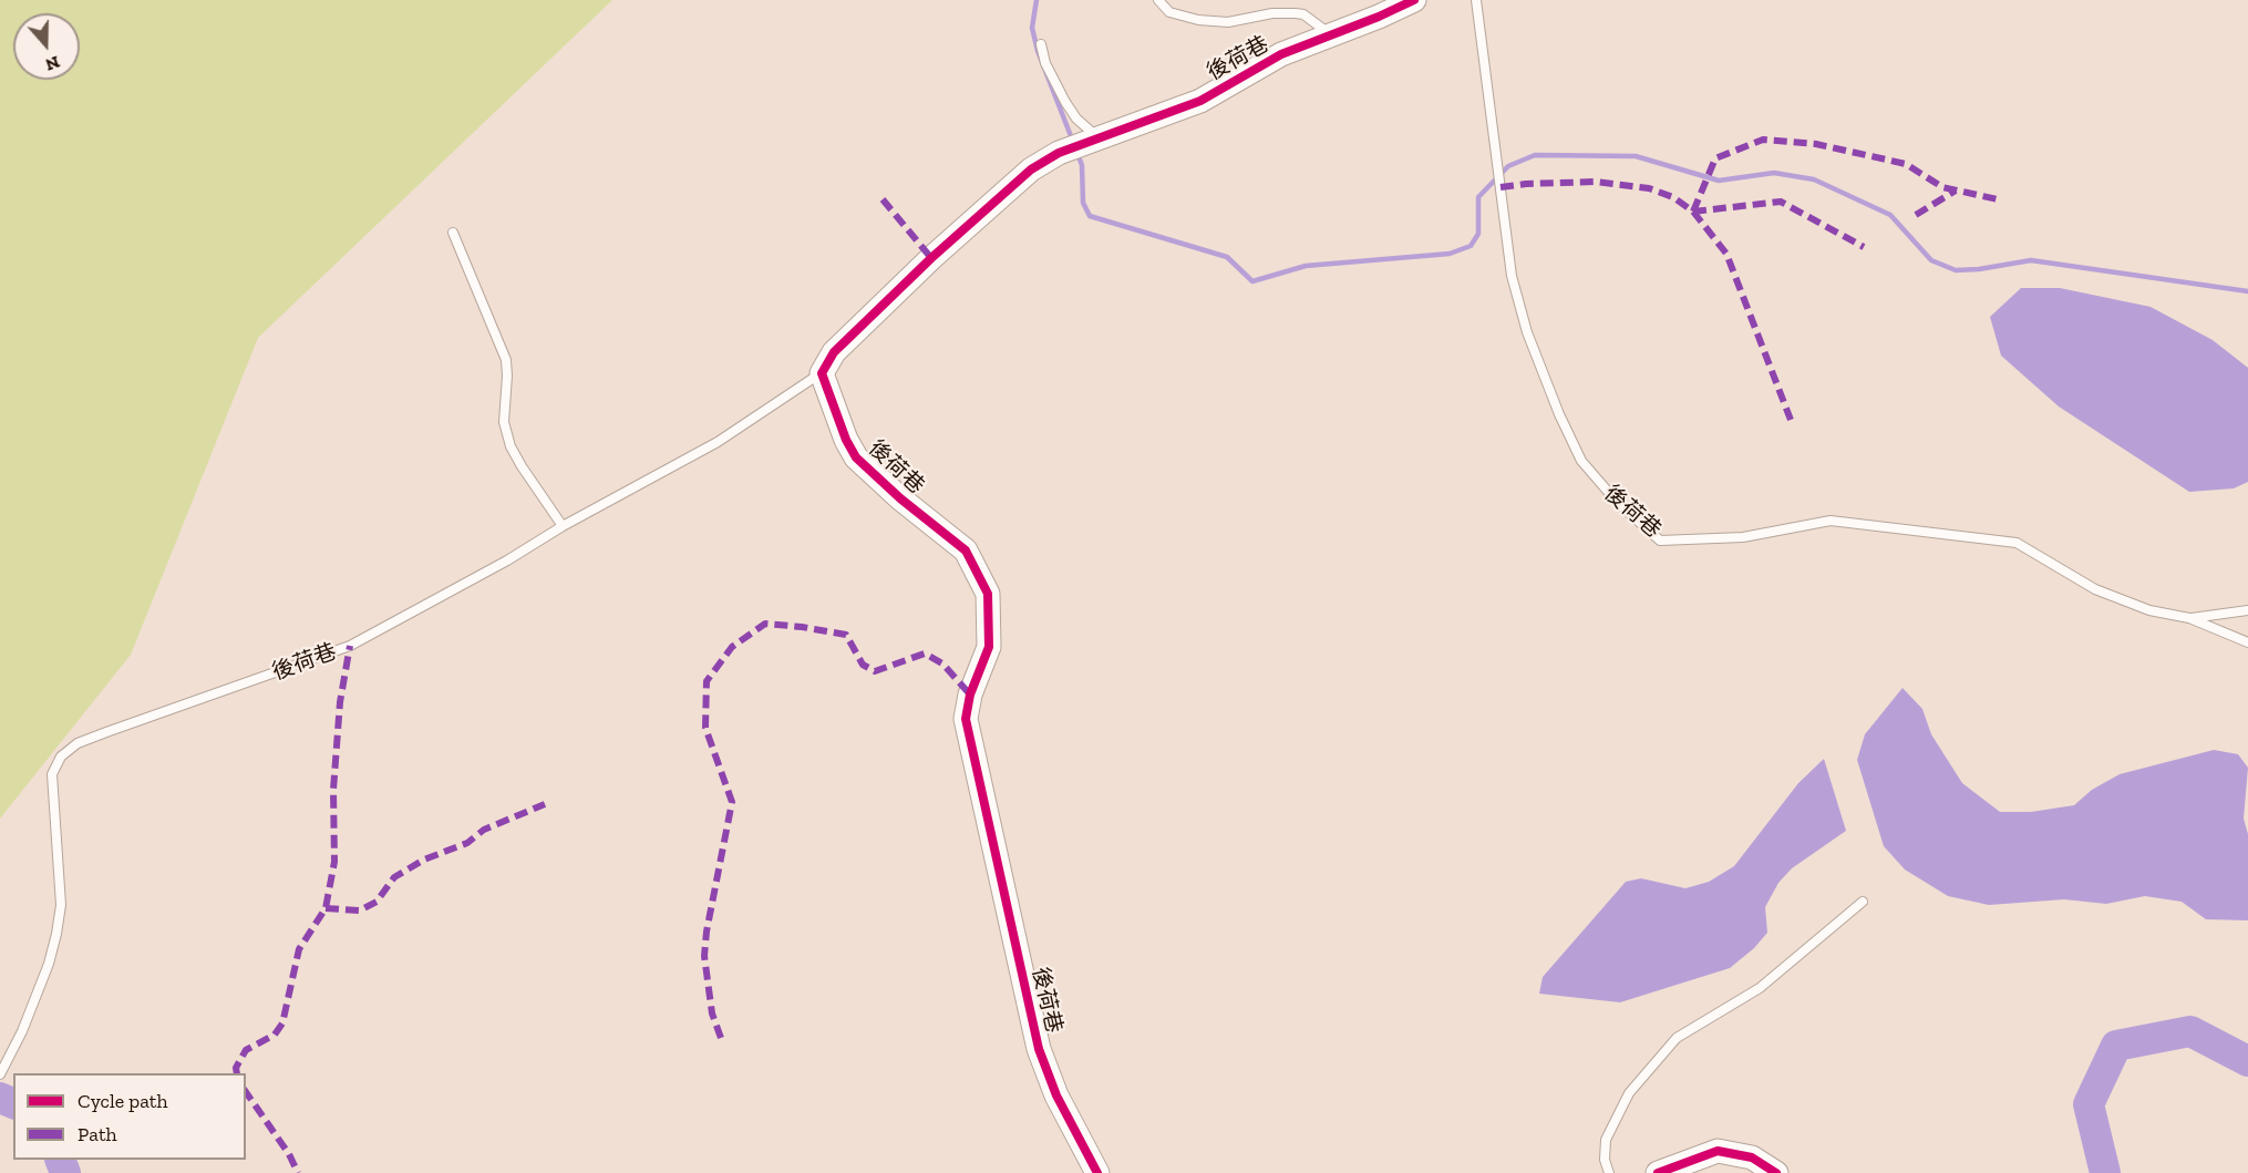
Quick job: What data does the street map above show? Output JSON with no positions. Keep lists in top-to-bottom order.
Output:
{
  "streets": {
    "street": ["後荷巷"]
  },
  "legend": ["Cycle path", "Path"],
  "north": "bottom"
}
